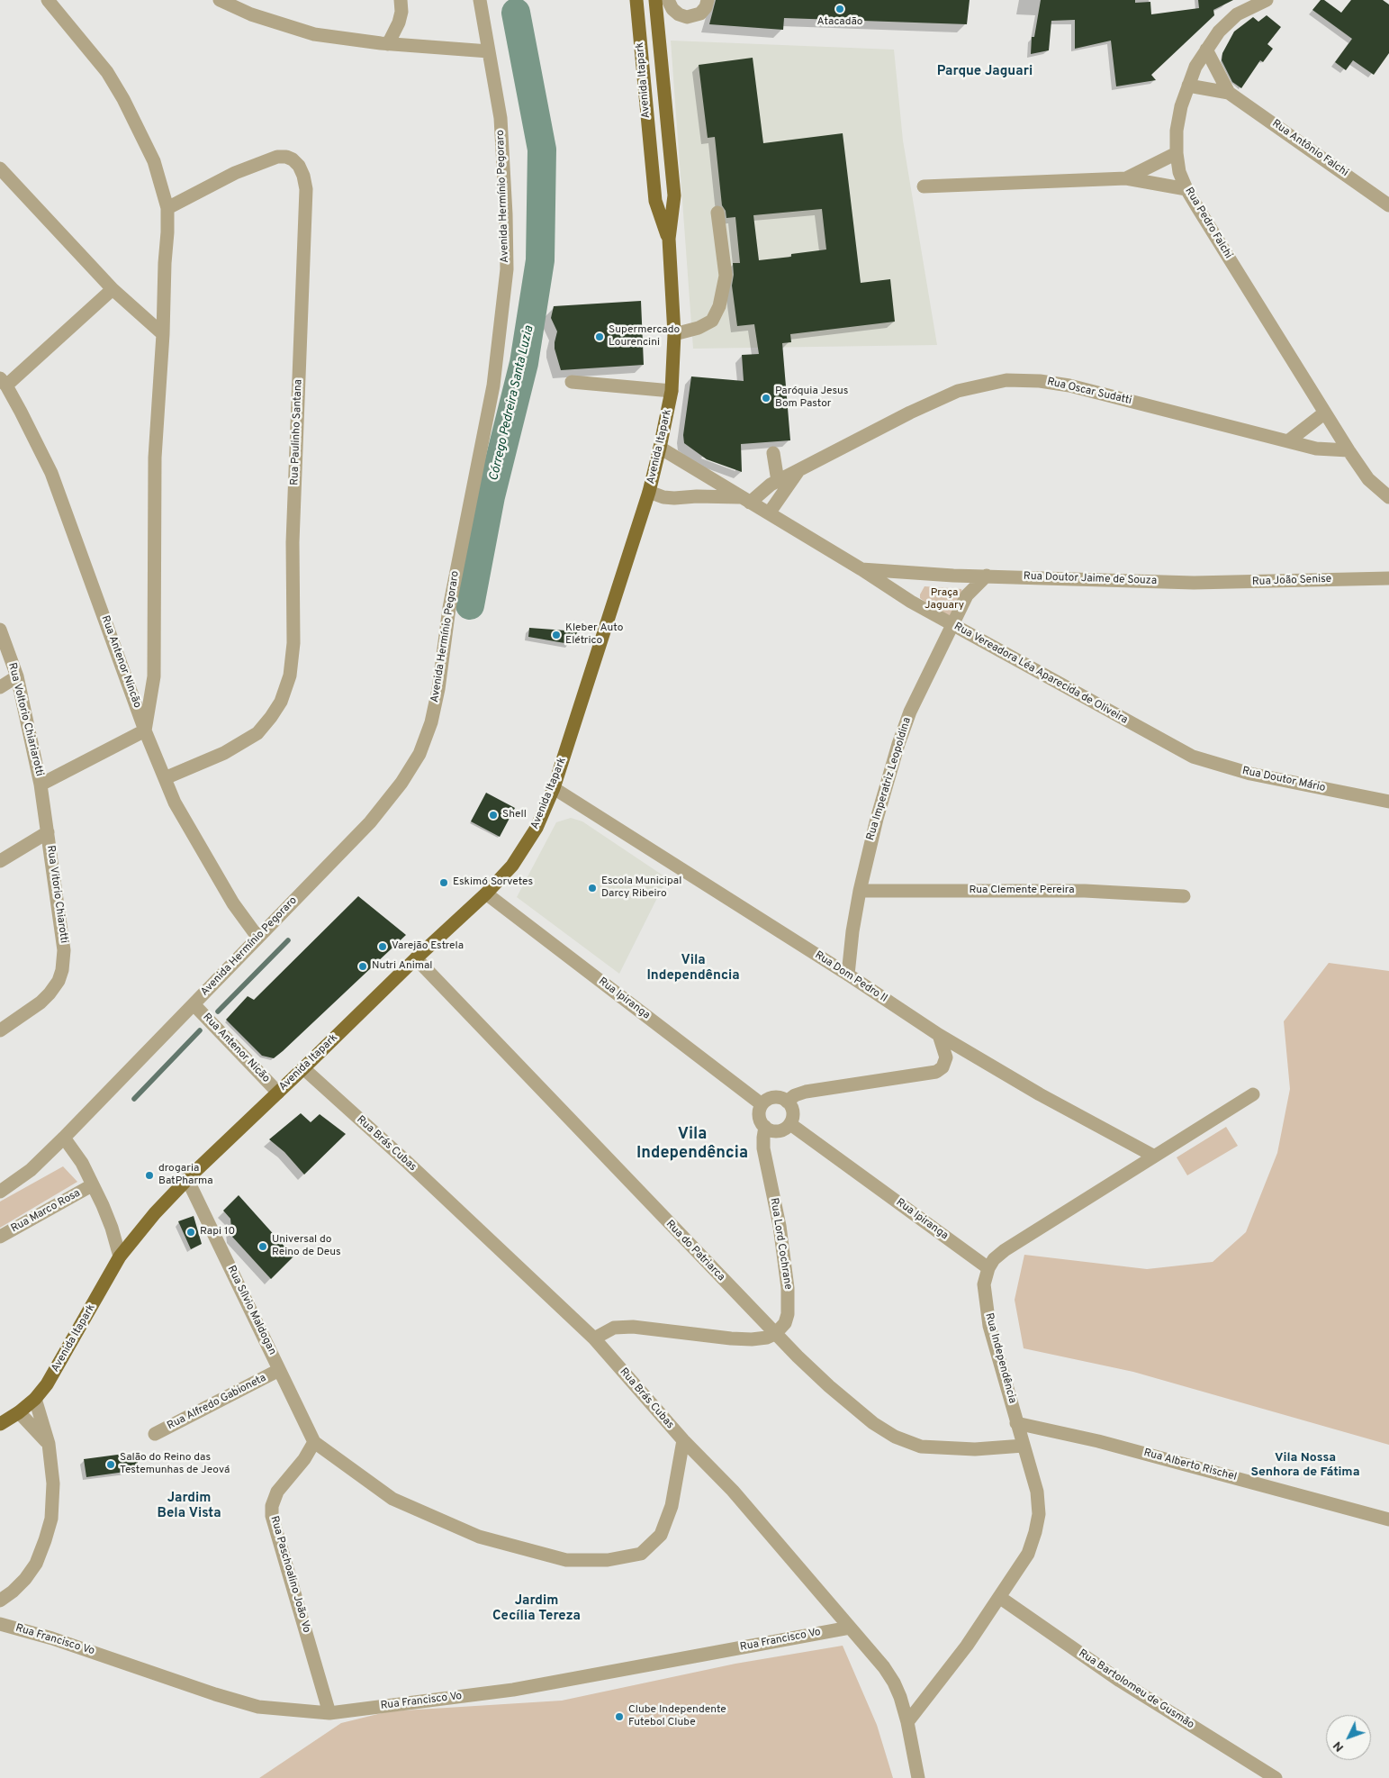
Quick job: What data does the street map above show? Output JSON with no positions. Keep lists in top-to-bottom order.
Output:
{
  "streets": {
    "main road": ["Avenida Itapark"],
    "street": [
      "Rua Antônio Falchi",
      "Avenida Hermínio Pegoraro",
      "Rua Pedro Falchi",
      "Rua Oscar Sudatti",
      "Rua Paulinho Santana",
      "Rua Doutor Jaime de Souza",
      "Rua João Senise",
      "Rua Antenor Nincão",
      "Rua Vereadora Léa Aparecida de Oliveira",
      "Rua Voltorio Chiariarotti",
      "Rua Imperatriz Leopoldina",
      "Rua Doutor Mário",
      "Rua Clemente Pereira",
      "Rua Vitorio Chiarotti",
      "Rua Dom Pedro II",
      "Rua Ipiranga",
      "Rua Antenor Nicão",
      "Rua Brás Cubas",
      "Rua Marco Rosa",
      "Rua Lord Cochrane",
      "Rua do Patriarca",
      "Rua Sílvio Maldogan",
      "Rua Independência",
      "Rua Alfredo Gabioneta",
      "Rua Alberto Rischel",
      "Rua Paschoalino João Vo",
      "Rua Francisco Vo",
      "Rua Bartolomeu de Gusmão"
    ]
  },
  "crossings": [
    ["Avenida Itapark", "Rua Vereadora Léa Aparecida de Oliveira"],
    ["Avenida Itapark", "Rua Dom Pedro II"],
    ["Avenida Itapark", "Rua Ipiranga"],
    ["Avenida Itapark", "Rua Antenor Nicão"],
    ["Avenida Itapark", "Rua Brás Cubas"],
    ["Avenida Itapark", "Rua Marco Rosa"],
    ["Avenida Itapark", "Rua do Patriarca"],
    ["Avenida Itapark", "Rua Sílvio Maldogan"],
    ["Rua Antônio Falchi", "Rua Pedro Falchi"],
    ["Avenida Hermínio Pegoraro", "Rua Antenor Nincão"],
    ["Avenida Hermínio Pegoraro", "Rua Antenor Nicão"],
    ["Avenida Hermínio Pegoraro", "Rua Marco Rosa"],
    ["Rua Pedro Falchi", "Rua Oscar Sudatti"],
    ["Rua Oscar Sudatti", "Rua Vereadora Léa Aparecida de Oliveira"],
    ["Rua Paulinho Santana", "Rua Antenor Nincão"],
    ["Rua Doutor Jaime de Souza", "Rua João Senise"],
    ["Rua Doutor Jaime de Souza", "Rua Vereadora Léa Aparecida de Oliveira"],
    ["Rua Vereadora Léa Aparecida de Oliveira", "Rua Imperatriz Leopoldina"],
    ["Rua Vereadora Léa Aparecida de Oliveira", "Rua Doutor Mário"],
    ["Rua Voltorio Chiariarotti", "Rua Vitorio Chiarotti"],
    ["Rua Imperatriz Leopoldina", "Rua Clemente Pereira"],
    ["Rua Imperatriz Leopoldina", "Rua Dom Pedro II"],
    ["Rua Ipiranga", "Rua Lord Cochrane"],
    ["Rua Ipiranga", "Rua Independência"],
    ["Rua Brás Cubas", "Rua Independência"],
    ["Rua Brás Cubas", "Rua Francisco Vo"],
    ["Rua Lord Cochrane", "Rua do Patriarca"],
    ["Rua do Patriarca", "Rua Independência"],
    ["Rua Sílvio Maldogan", "Rua Alfredo Gabioneta"],
    ["Rua Sílvio Maldogan", "Rua Paschoalino João Vo"],
    ["Rua Independência", "Rua Alberto Rischel"],
    ["Rua Independência", "Rua Bartolomeu de Gusmão"],
    ["Rua Paschoalino João Vo", "Rua Francisco Vo"]
  ],
  "districts": [
    "Parque Jaguari",
    "Vila Independência",
    "Vila Independência",
    "Vila Nossa Senhora de Fátima",
    "Jardim Bela Vista",
    "Jardim Cecília Tereza"
  ],
  "water": ["Córrego Pedreira Santa Luzia"],
  "parks": ["Praça Jaguary"],
  "places": [
    "Atacadão",
    "Supermercado Lourencini",
    "Paróquia Jesus Bom Pastor",
    "Kleber Auto Elétrico",
    "Shell",
    "Eskimó Sorvetes",
    "Escola Municipal Darcy Ribeiro",
    "Varejão Estrela",
    "Nutri Animal",
    "drogaria BatPharma",
    "Rapi 10",
    "Universal do Reino de Deus",
    "Salão do Reino das Testemunhas de Jeová",
    "Clube Independente Futebol Clube"
  ],
  "north": "bottom left"
}
